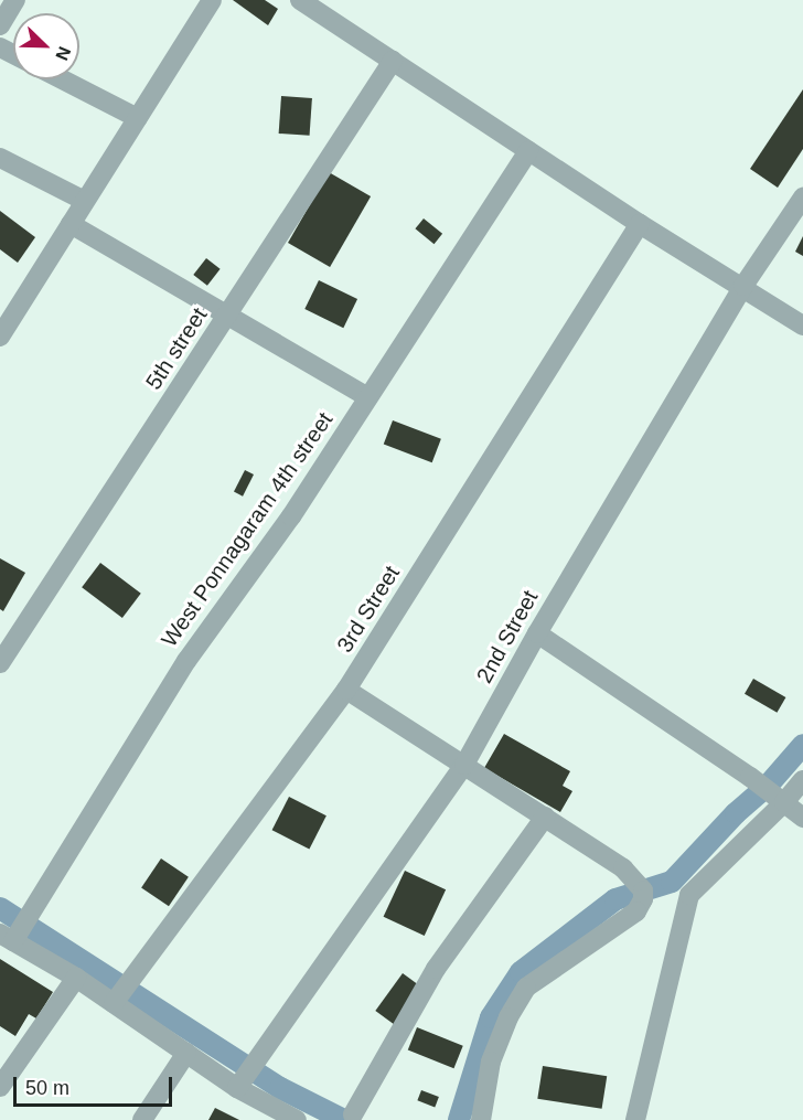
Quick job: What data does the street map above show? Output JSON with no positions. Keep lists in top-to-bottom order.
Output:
{
  "streets": {
    "street": [
      "5th street",
      "West Ponnagaram 4th street",
      "3rd Street",
      "2nd Street"
    ]
  },
  "scale_bar": "50 m",
  "north": "bottom right"
}
